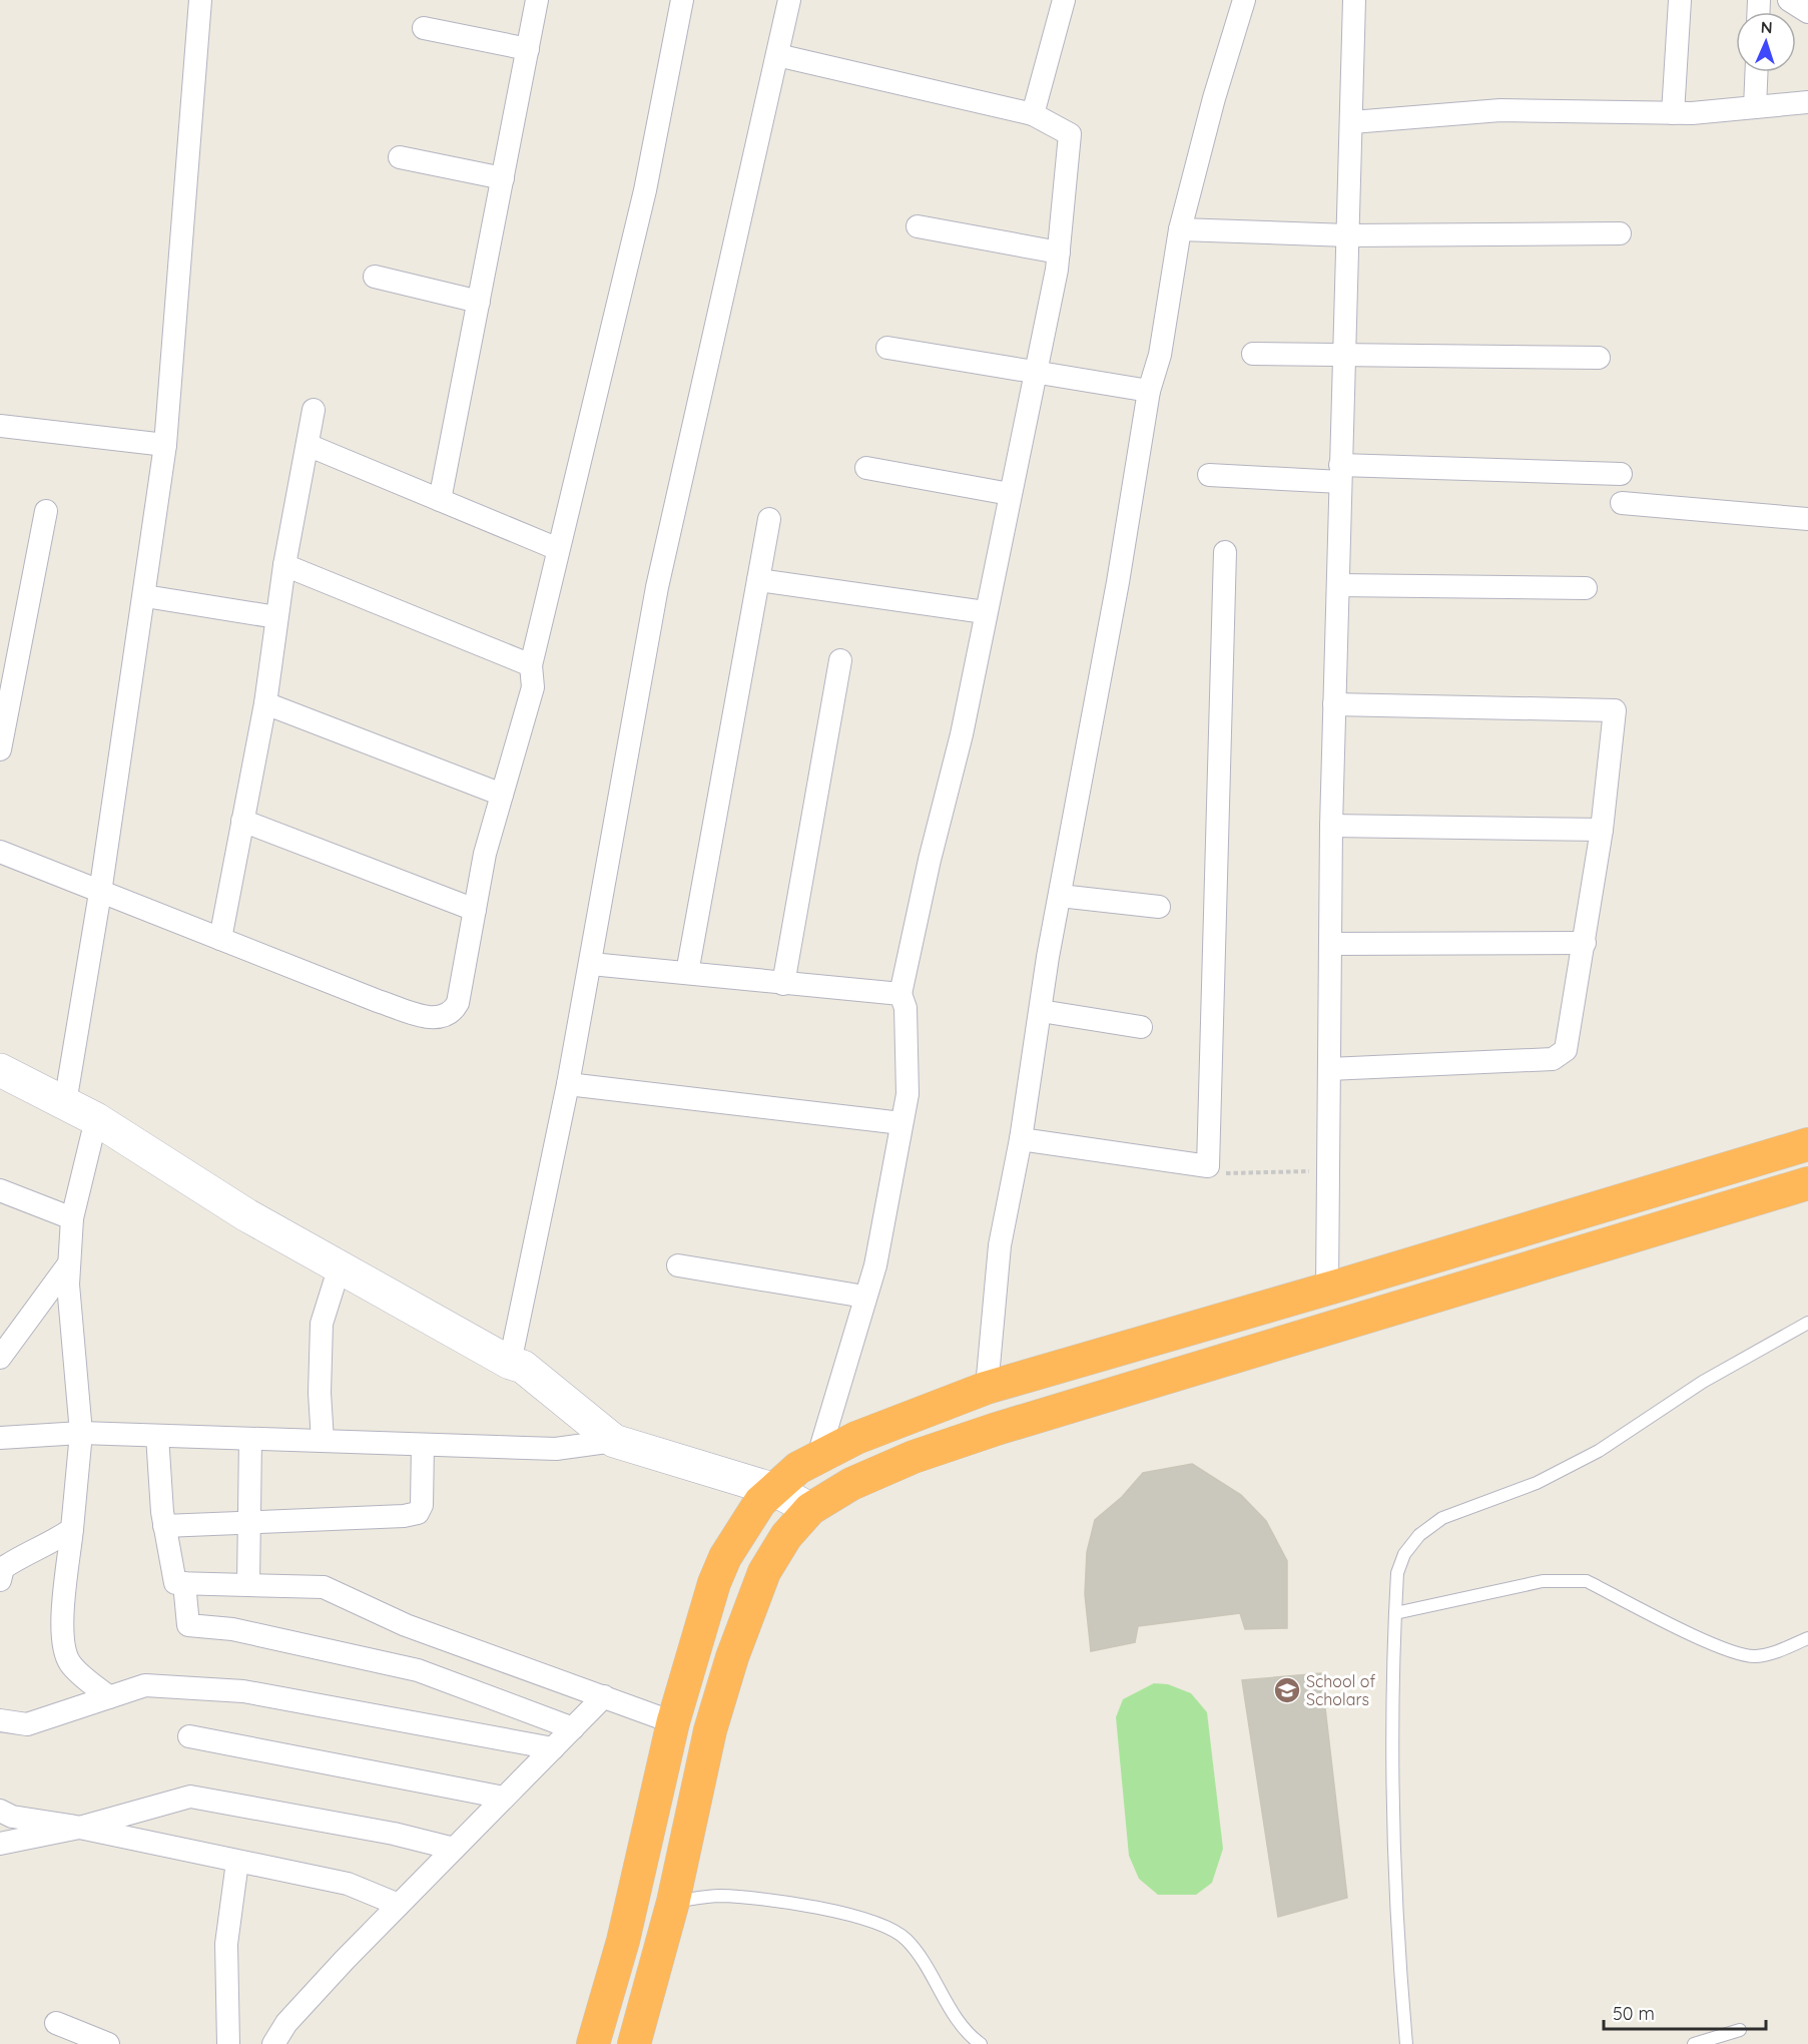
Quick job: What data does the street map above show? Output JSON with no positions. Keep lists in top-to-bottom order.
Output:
{
  "places": {
    "school or university": ["School of Scholars"]
  },
  "scale_bar": "50 m",
  "north": "top"
}
